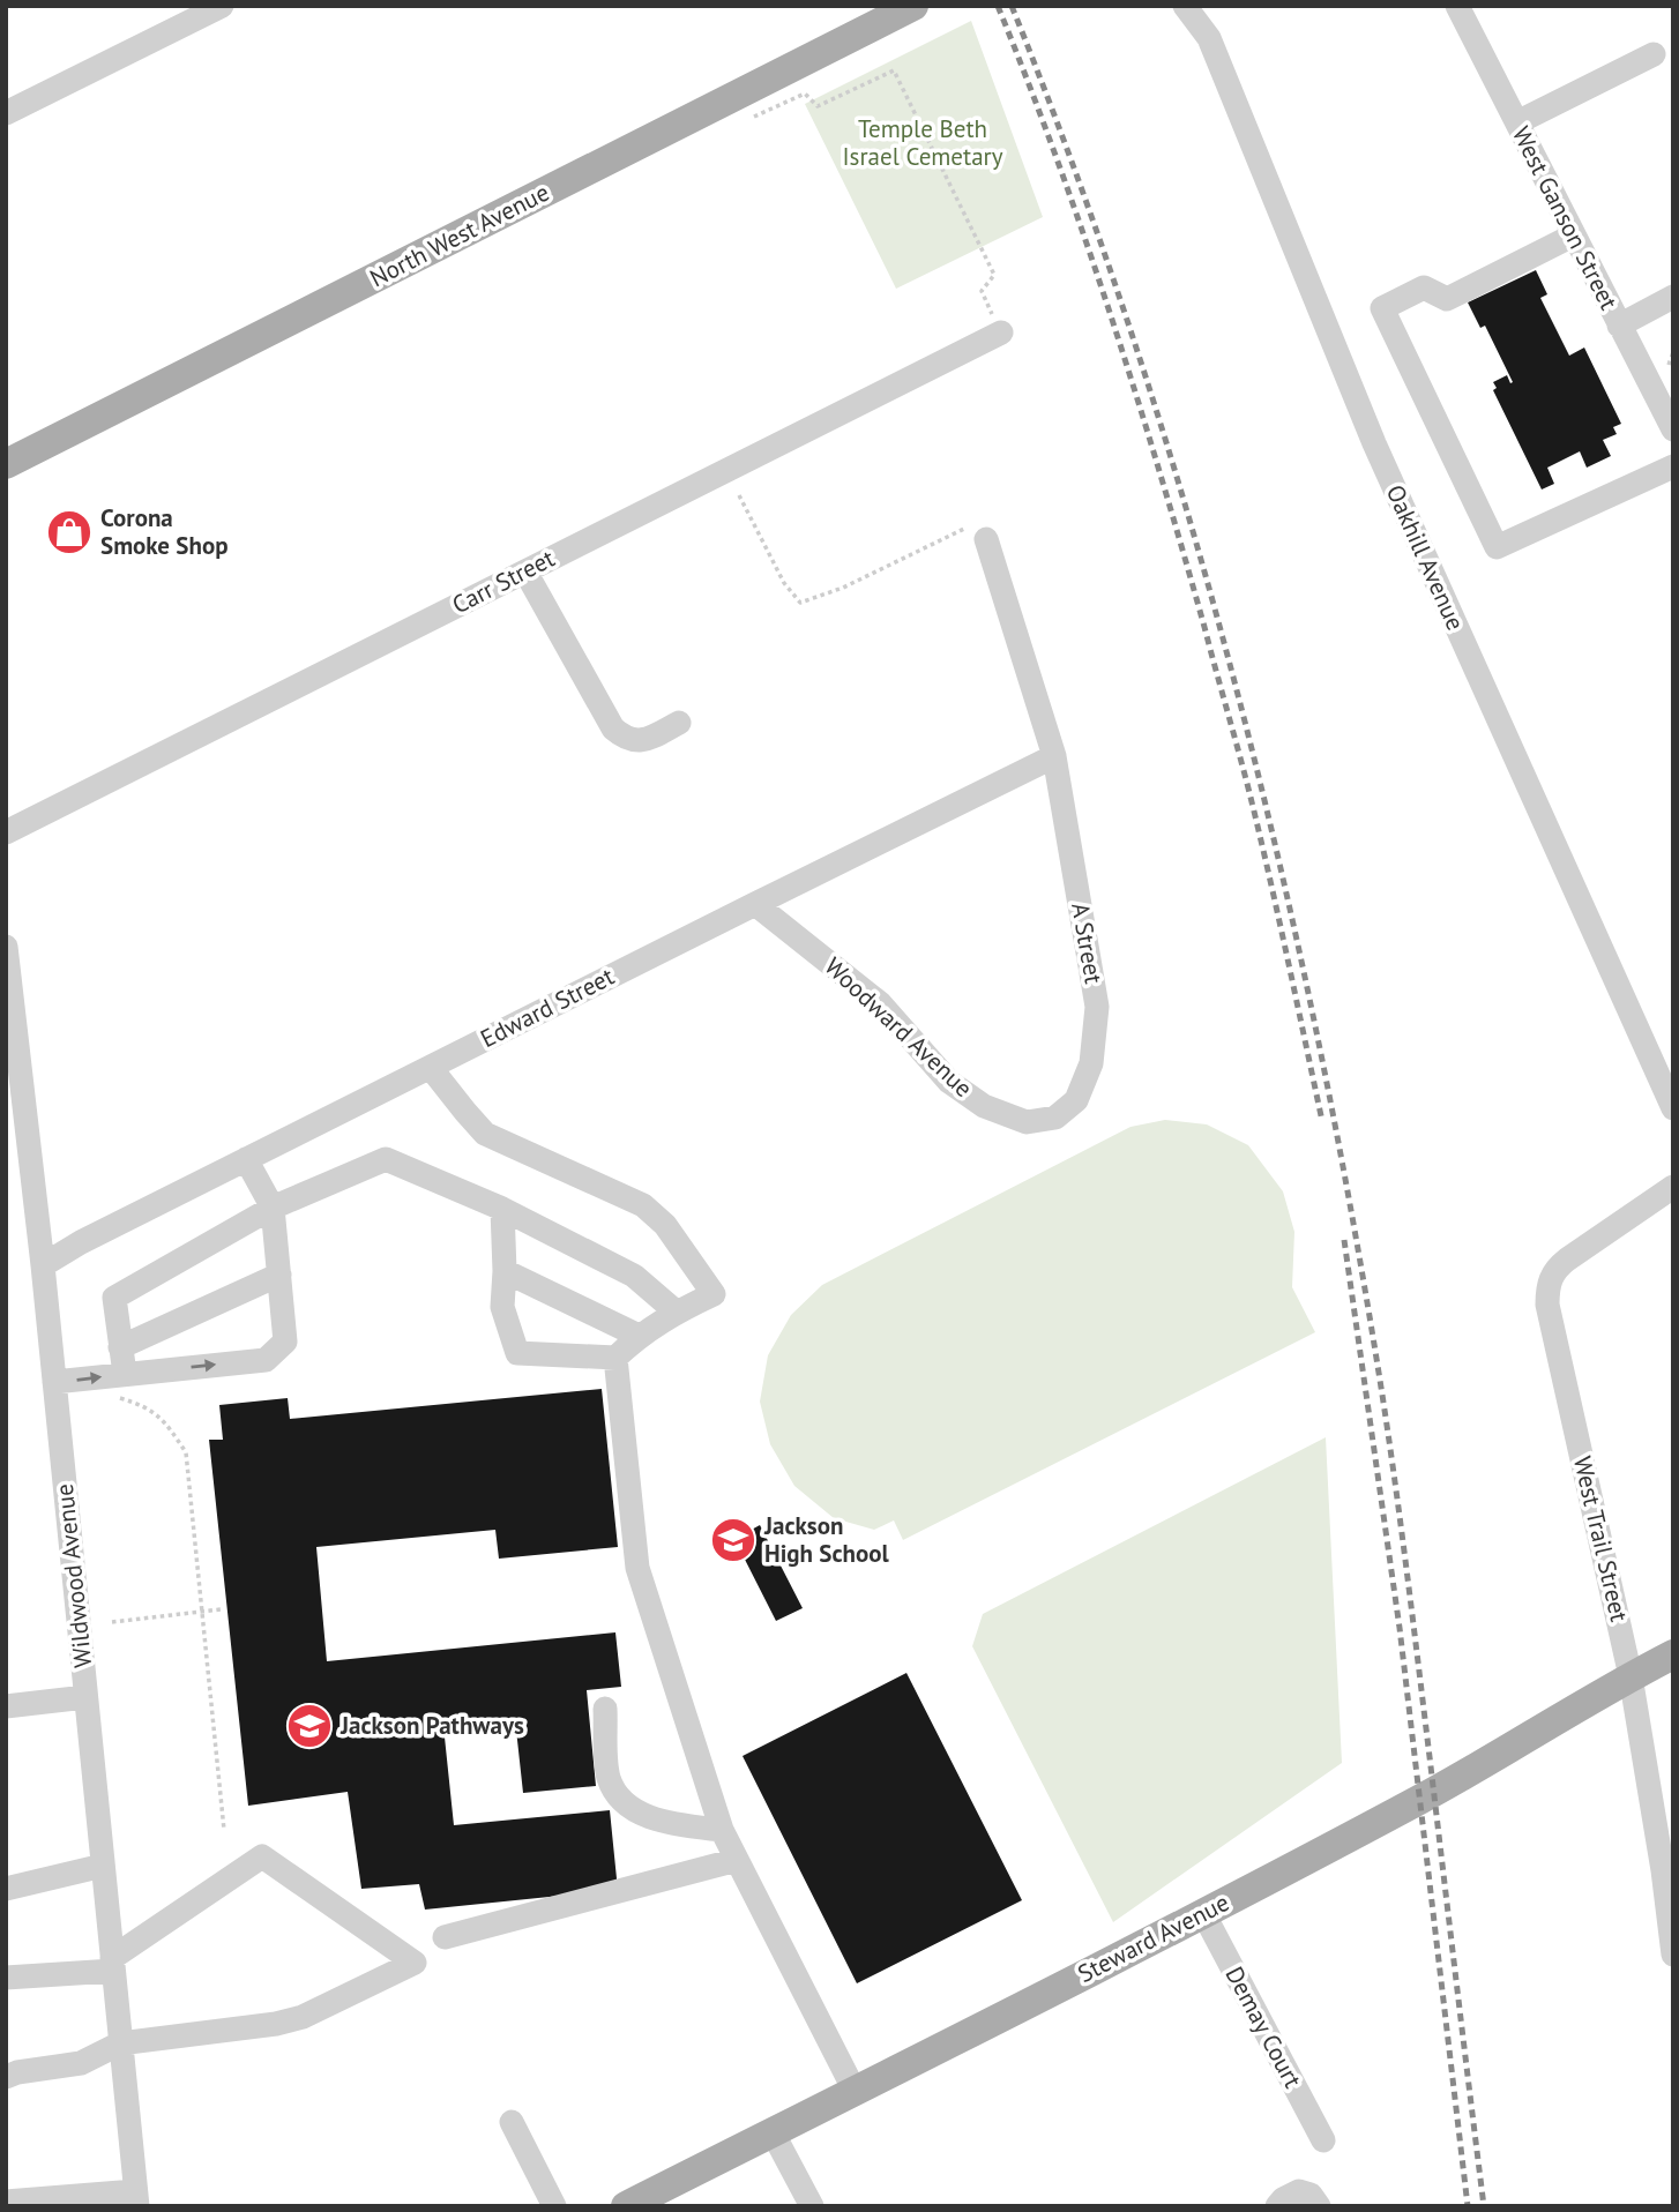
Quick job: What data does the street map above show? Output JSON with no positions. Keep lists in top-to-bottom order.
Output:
{
  "streets": {
    "main road": ["North West Avenue", "Steward Avenue"],
    "street": [
      "West Ganson Street",
      "Oakhill Avenue",
      "Carr Street",
      "A Street",
      "Edward Street",
      "Woodward Avenue",
      "West Trail Street",
      "Wildwood Avenue",
      "Demay Court"
    ]
  },
  "crossings": [
    ["A Street", "Edward Street"],
    ["A Street", "Woodward Avenue"],
    ["Edward Street", "Woodward Avenue"],
    ["Edward Street", "Wildwood Avenue"],
    ["West Trail Street", "Steward Avenue"],
    ["Steward Avenue", "Demay Court"]
  ],
  "parks": ["Temple Beth Israel Cemetary"],
  "places": {
    "shop": ["Corona Smoke Shop"],
    "school or university": ["Jackson High School", "Jackson Pathways"]
  }
}
